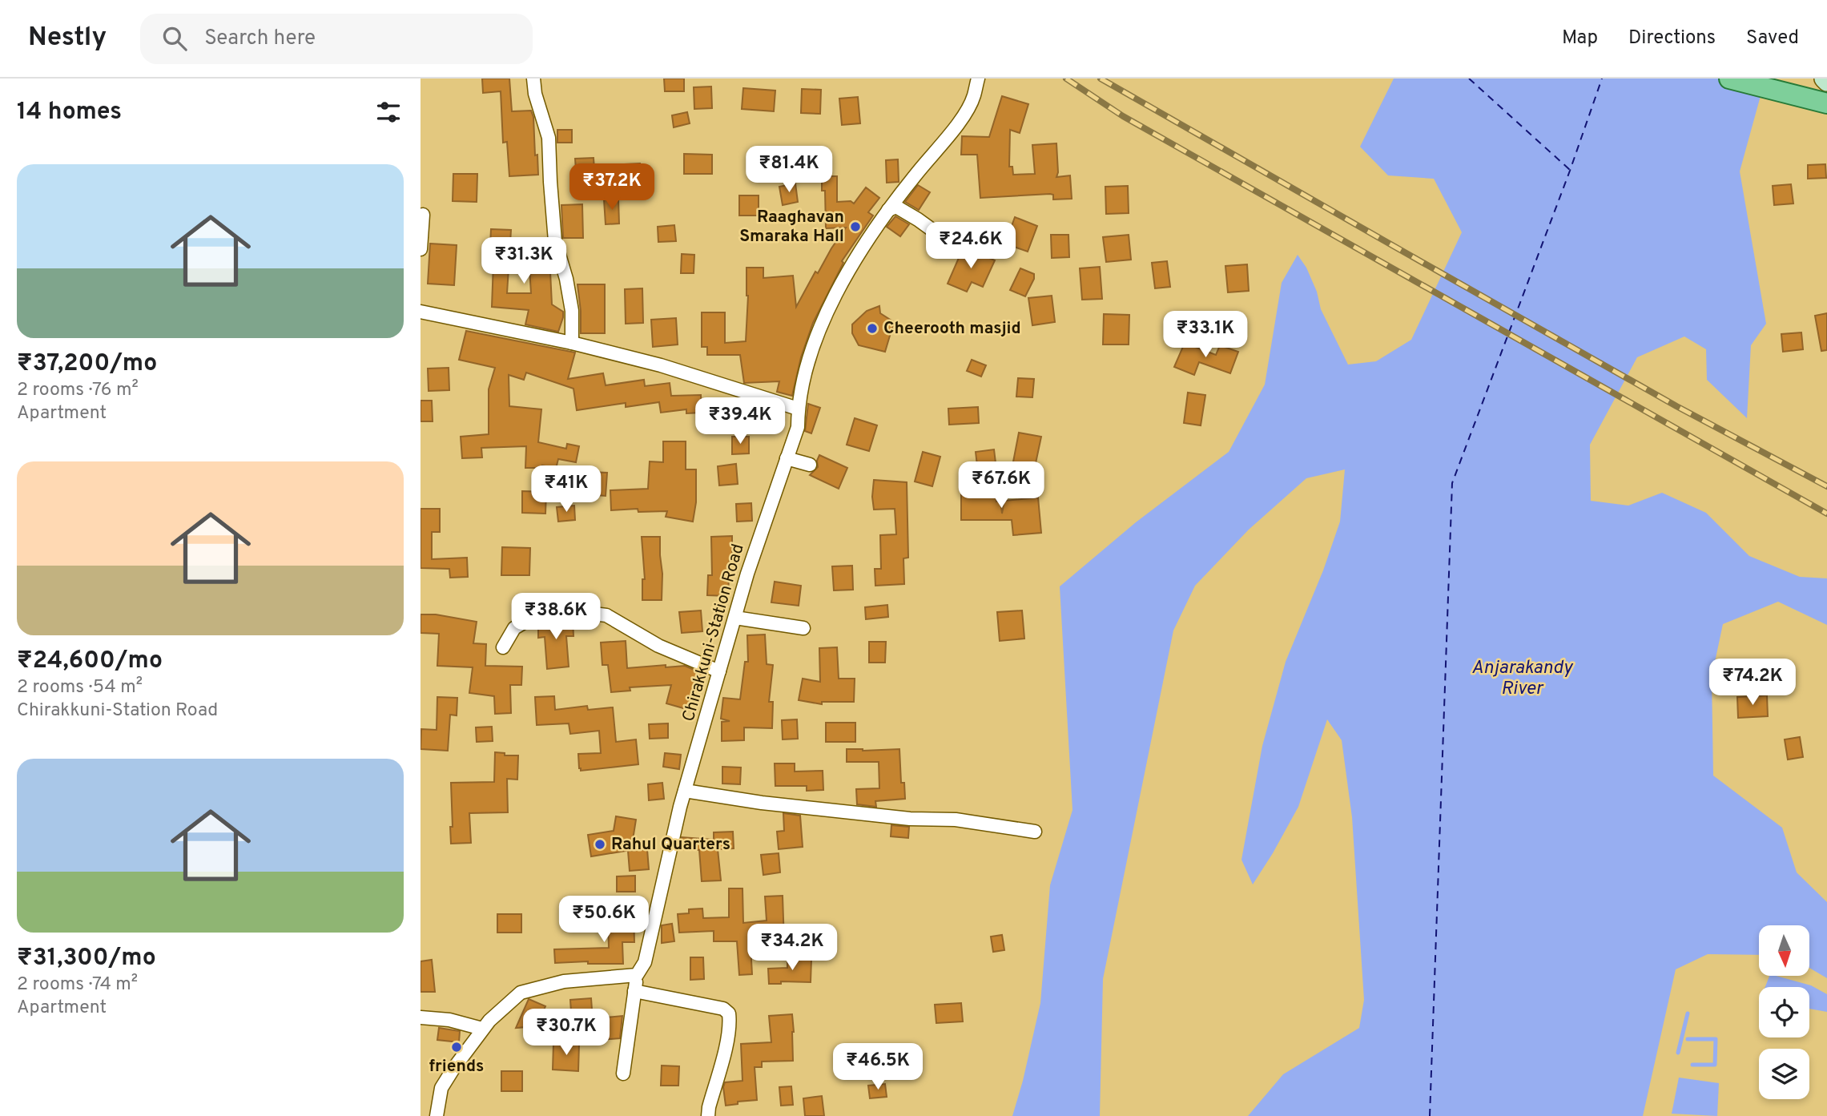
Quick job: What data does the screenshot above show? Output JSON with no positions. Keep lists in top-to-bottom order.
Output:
{
  "streets": {
    "street": ["Chirakkuni-Station Road"]
  },
  "water": ["Anjarakandy River"],
  "places": [
    "Raaghavan Smaraka Hall",
    "Cheerooth masjid",
    "Rahul Quarters",
    "friends"
  ],
  "north": "bottom",
  "page": {
    "header": "Nestly",
    "search": "Search here",
    "nav": ["Map", "Directions", "Saved"],
    "heading": "14 homes",
    "list": [
      {
        "name": "₹37,200/mo",
        "note": "2 rooms · 76 m² · Apartment"
      },
      {
        "name": "₹24,600/mo",
        "note": "2 rooms · 54 m² · Chirakkuni-Station Road"
      },
      {
        "name": "₹31,300/mo",
        "note": "2 rooms · 74 m² · Apartment"
      }
    ],
    "price": [
      "₹81.4K",
      "₹37.2K",
      "₹24.6K",
      "₹31.3K",
      "₹33.1K",
      "₹39.4K",
      "₹67.6K",
      "₹41K",
      "₹38.6K",
      "₹74.2K",
      "₹50.6K",
      "₹34.2K",
      "₹30.7K",
      "₹46.5K"
    ]
  }
}
